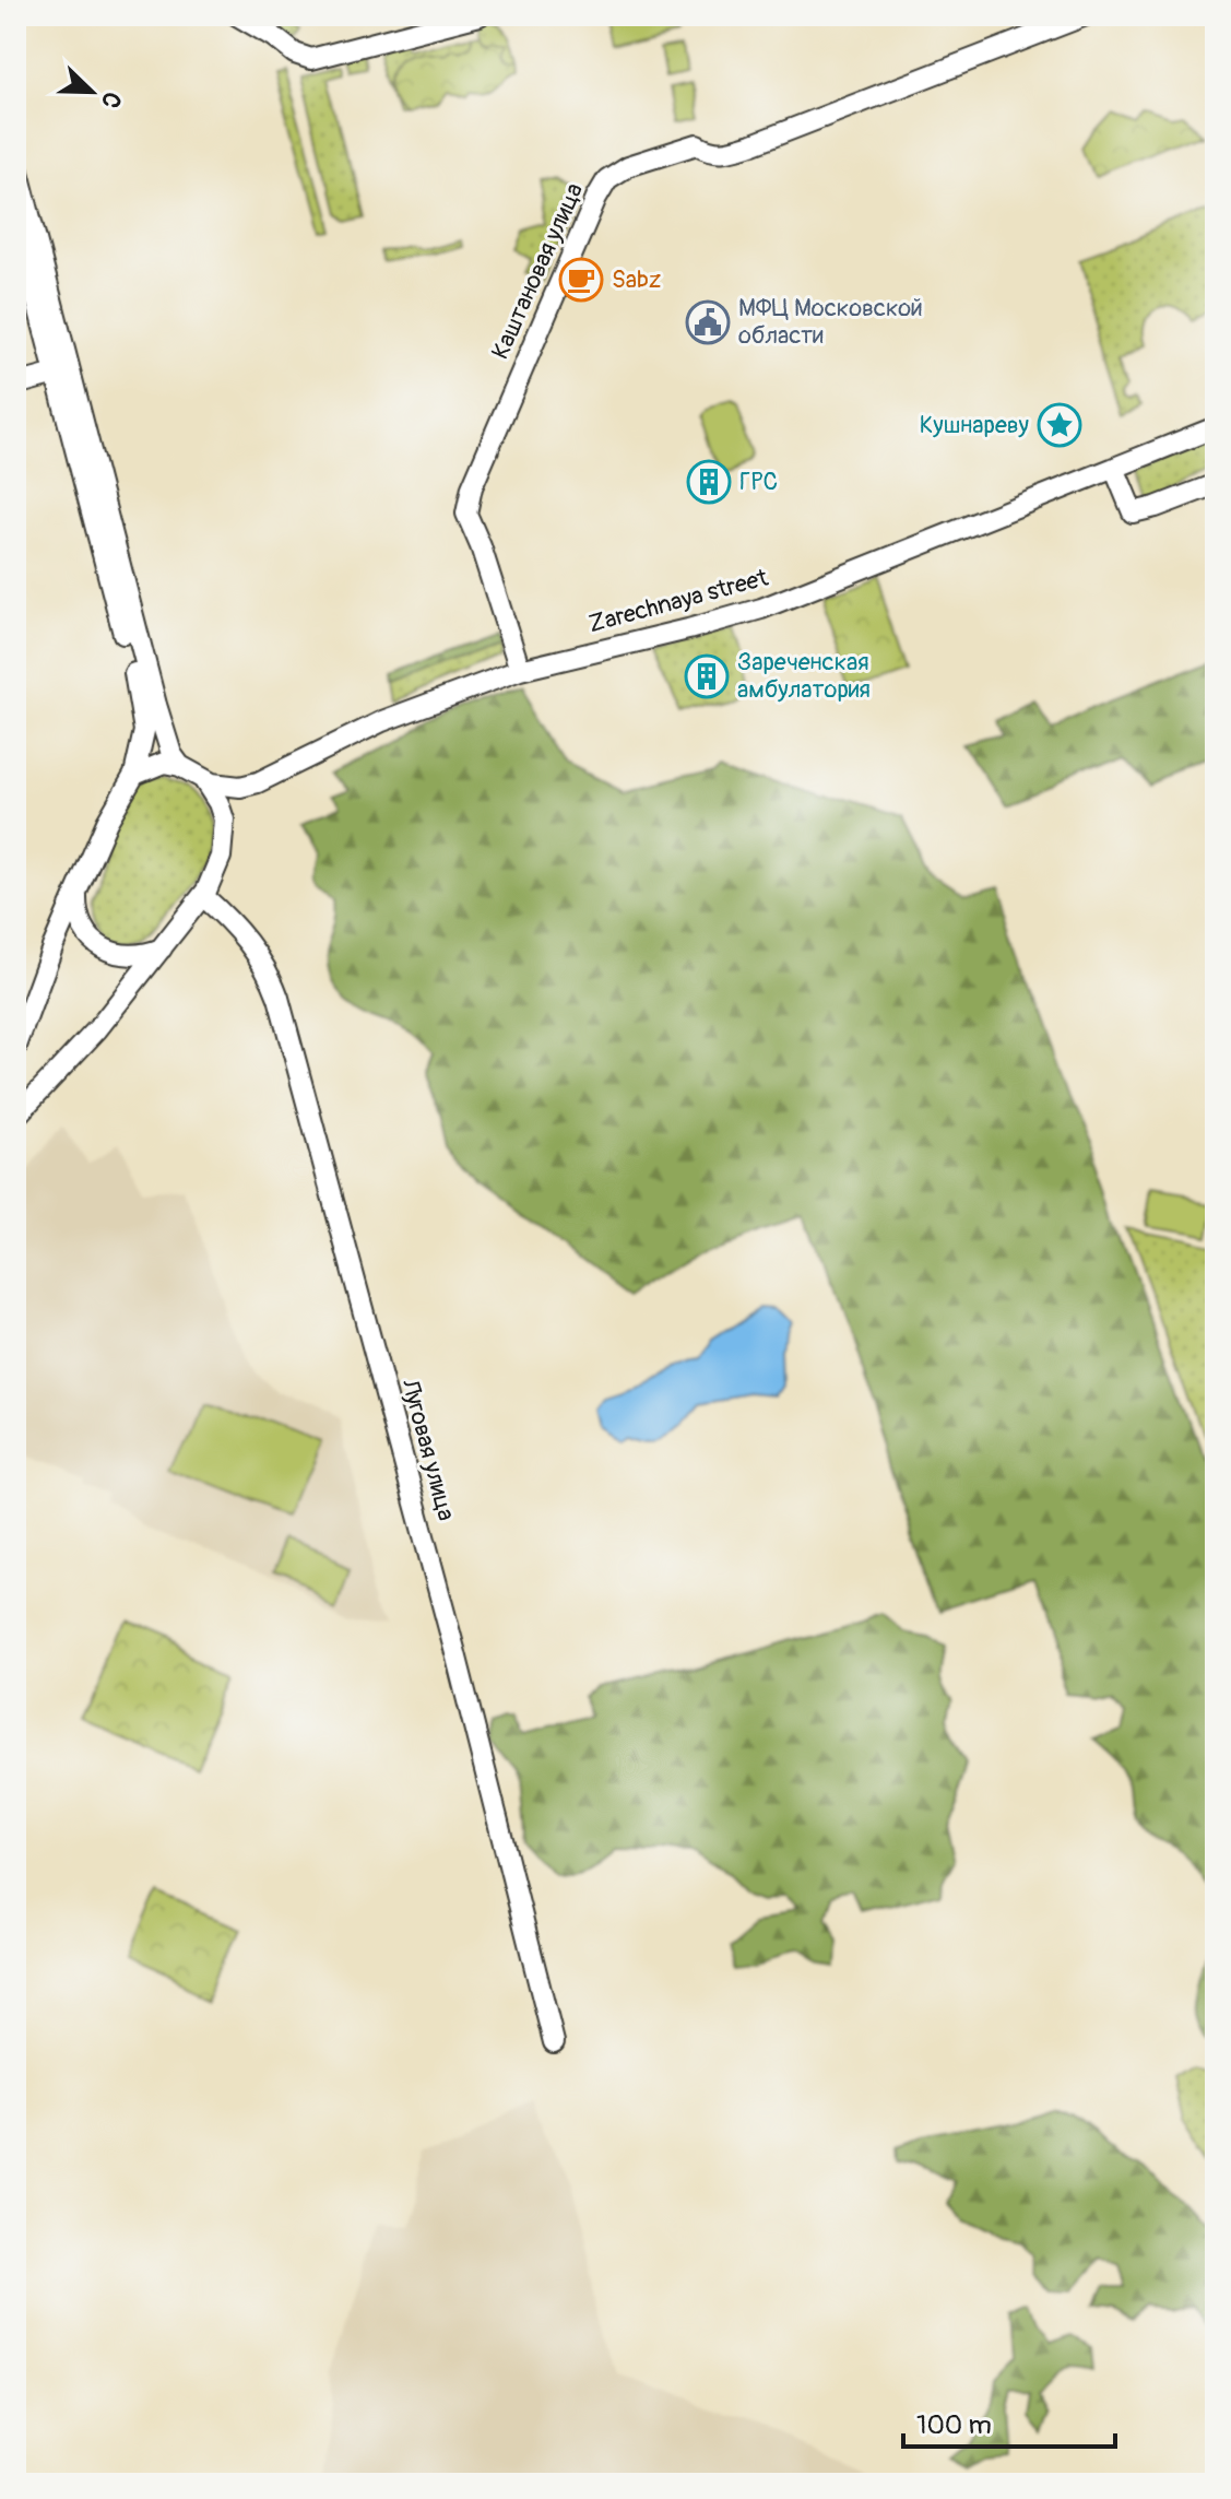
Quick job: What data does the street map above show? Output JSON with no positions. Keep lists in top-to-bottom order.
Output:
{
  "streets": {
    "street": ["Каштановая улица", "Zarechnaya street", "Луговая улица"]
  },
  "crossings": [
    ["Каштановая улица", "Zarechnaya street"],
    ["Zarechnaya street", "Луговая улица"]
  ],
  "places": {
    "cafe": ["Sabz"],
    "public building": ["МФЦ Московской области"],
    "place": ["Кушнареву"],
    "building": ["ГРС", "Зареченская амбулатория"]
  },
  "scale_bar": "100 m",
  "north": "bottom right"
}
